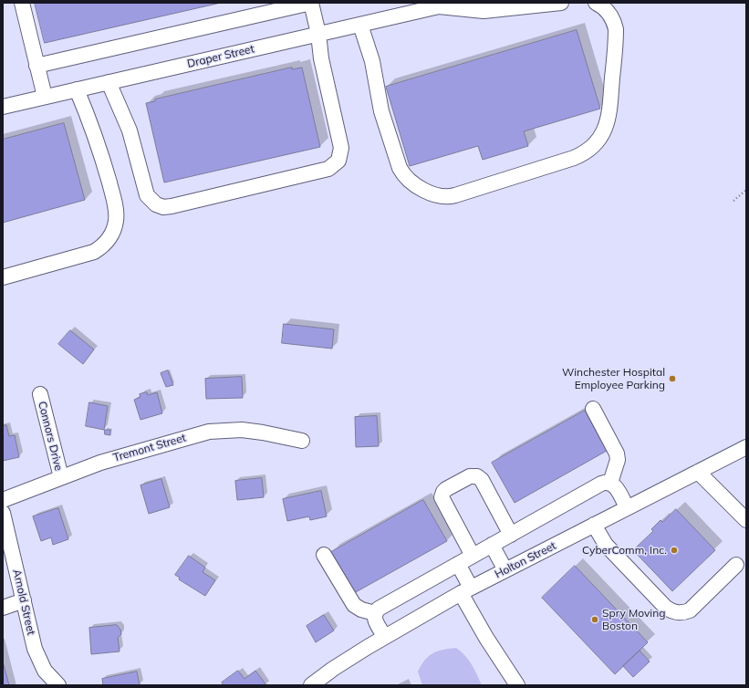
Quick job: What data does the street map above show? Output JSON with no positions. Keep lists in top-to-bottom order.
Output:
{
  "streets": {
    "street": [
      "Draper Street",
      "Connors Drive",
      "Tremont Street",
      "Holton Street",
      "Arnold Street"
    ]
  },
  "crossings": [
    ["Connors Drive", "Tremont Street"]
  ],
  "places": ["Winchester Hospital Employee Parking", "CyberComm, Inc.", "Spry Moving Boston"]
}
